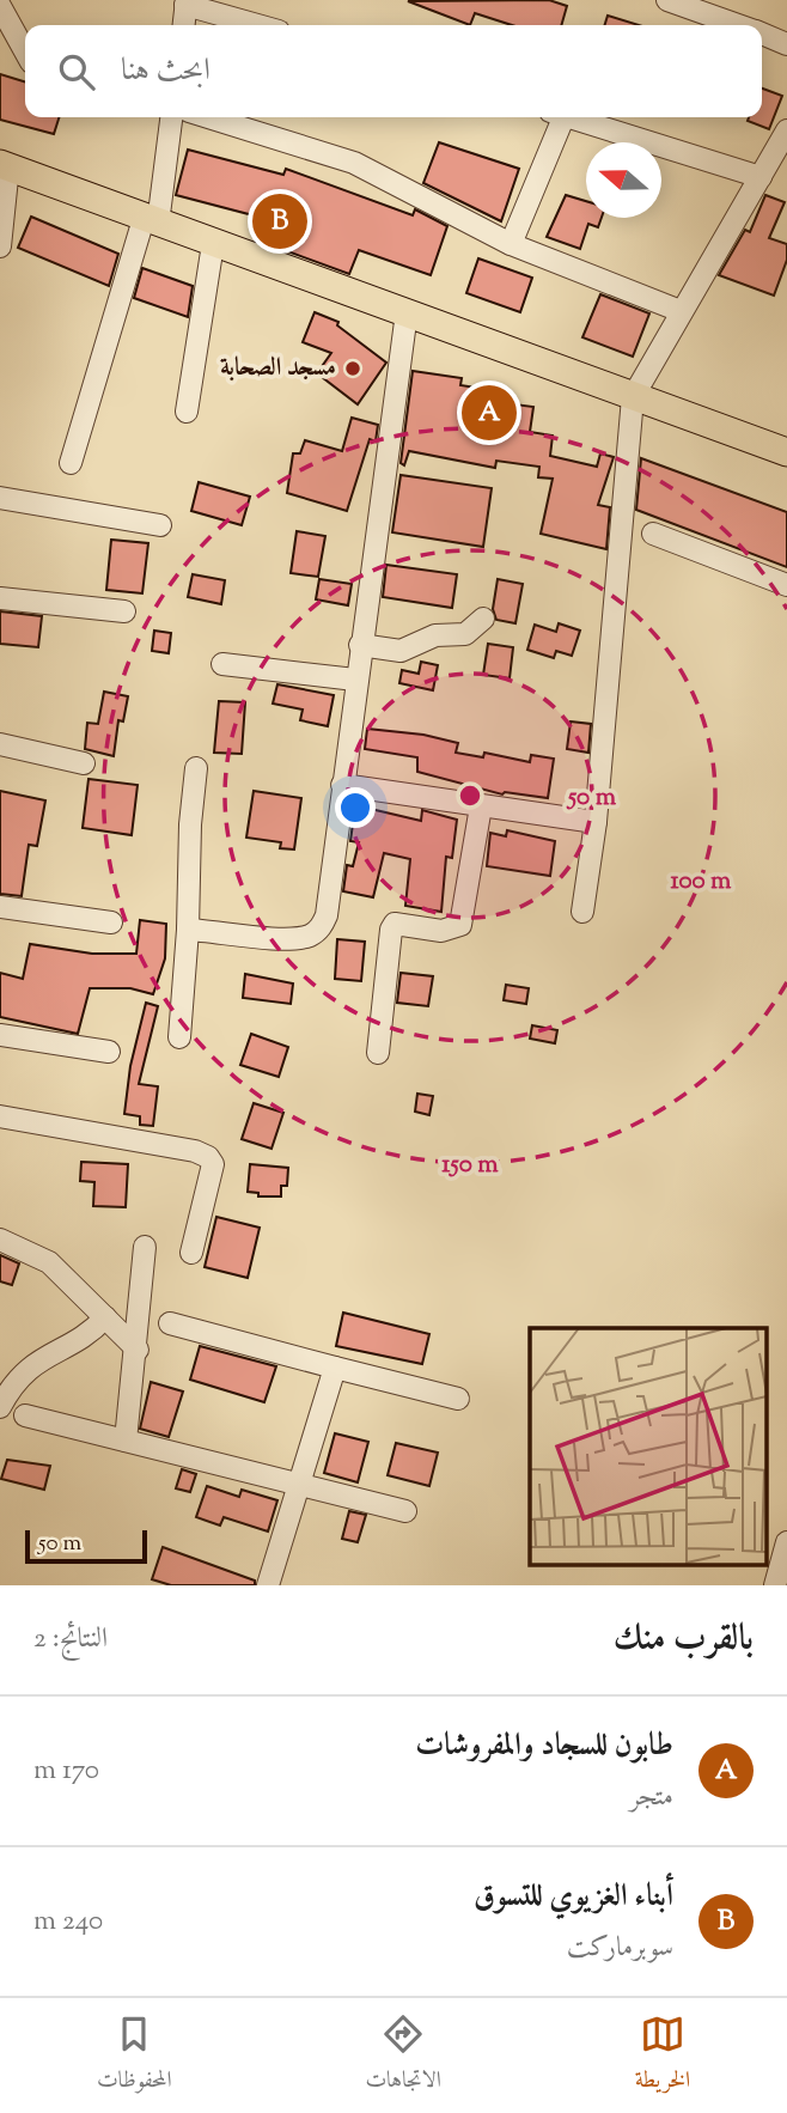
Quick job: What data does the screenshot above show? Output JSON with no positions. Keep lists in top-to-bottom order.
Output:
{
  "places": ["مسجد الصحابة"],
  "scale_bar": "50 m",
  "north": "left",
  "page": {
    "search": "ابحث هنا",
    "pins": ["B", "A"],
    "scale": "50 m",
    "heading": ["بالقرب منك", "النتائج: 2"],
    "list": [
      {
        "mark": "A",
        "name": "طابون للسجاد والمفروشات",
        "note": "متجر",
        "value": "170 m"
      },
      {
        "mark": "B",
        "name": "أبناء الغزيوي للتسوق",
        "note": "سوبرماركت",
        "value": "240 m"
      }
    ],
    "nav": ["الخريطة", "الاتجاهات", "المحفوظات"]
  },
  "rings": ["50 m", "100 m", "150 m"]
}
